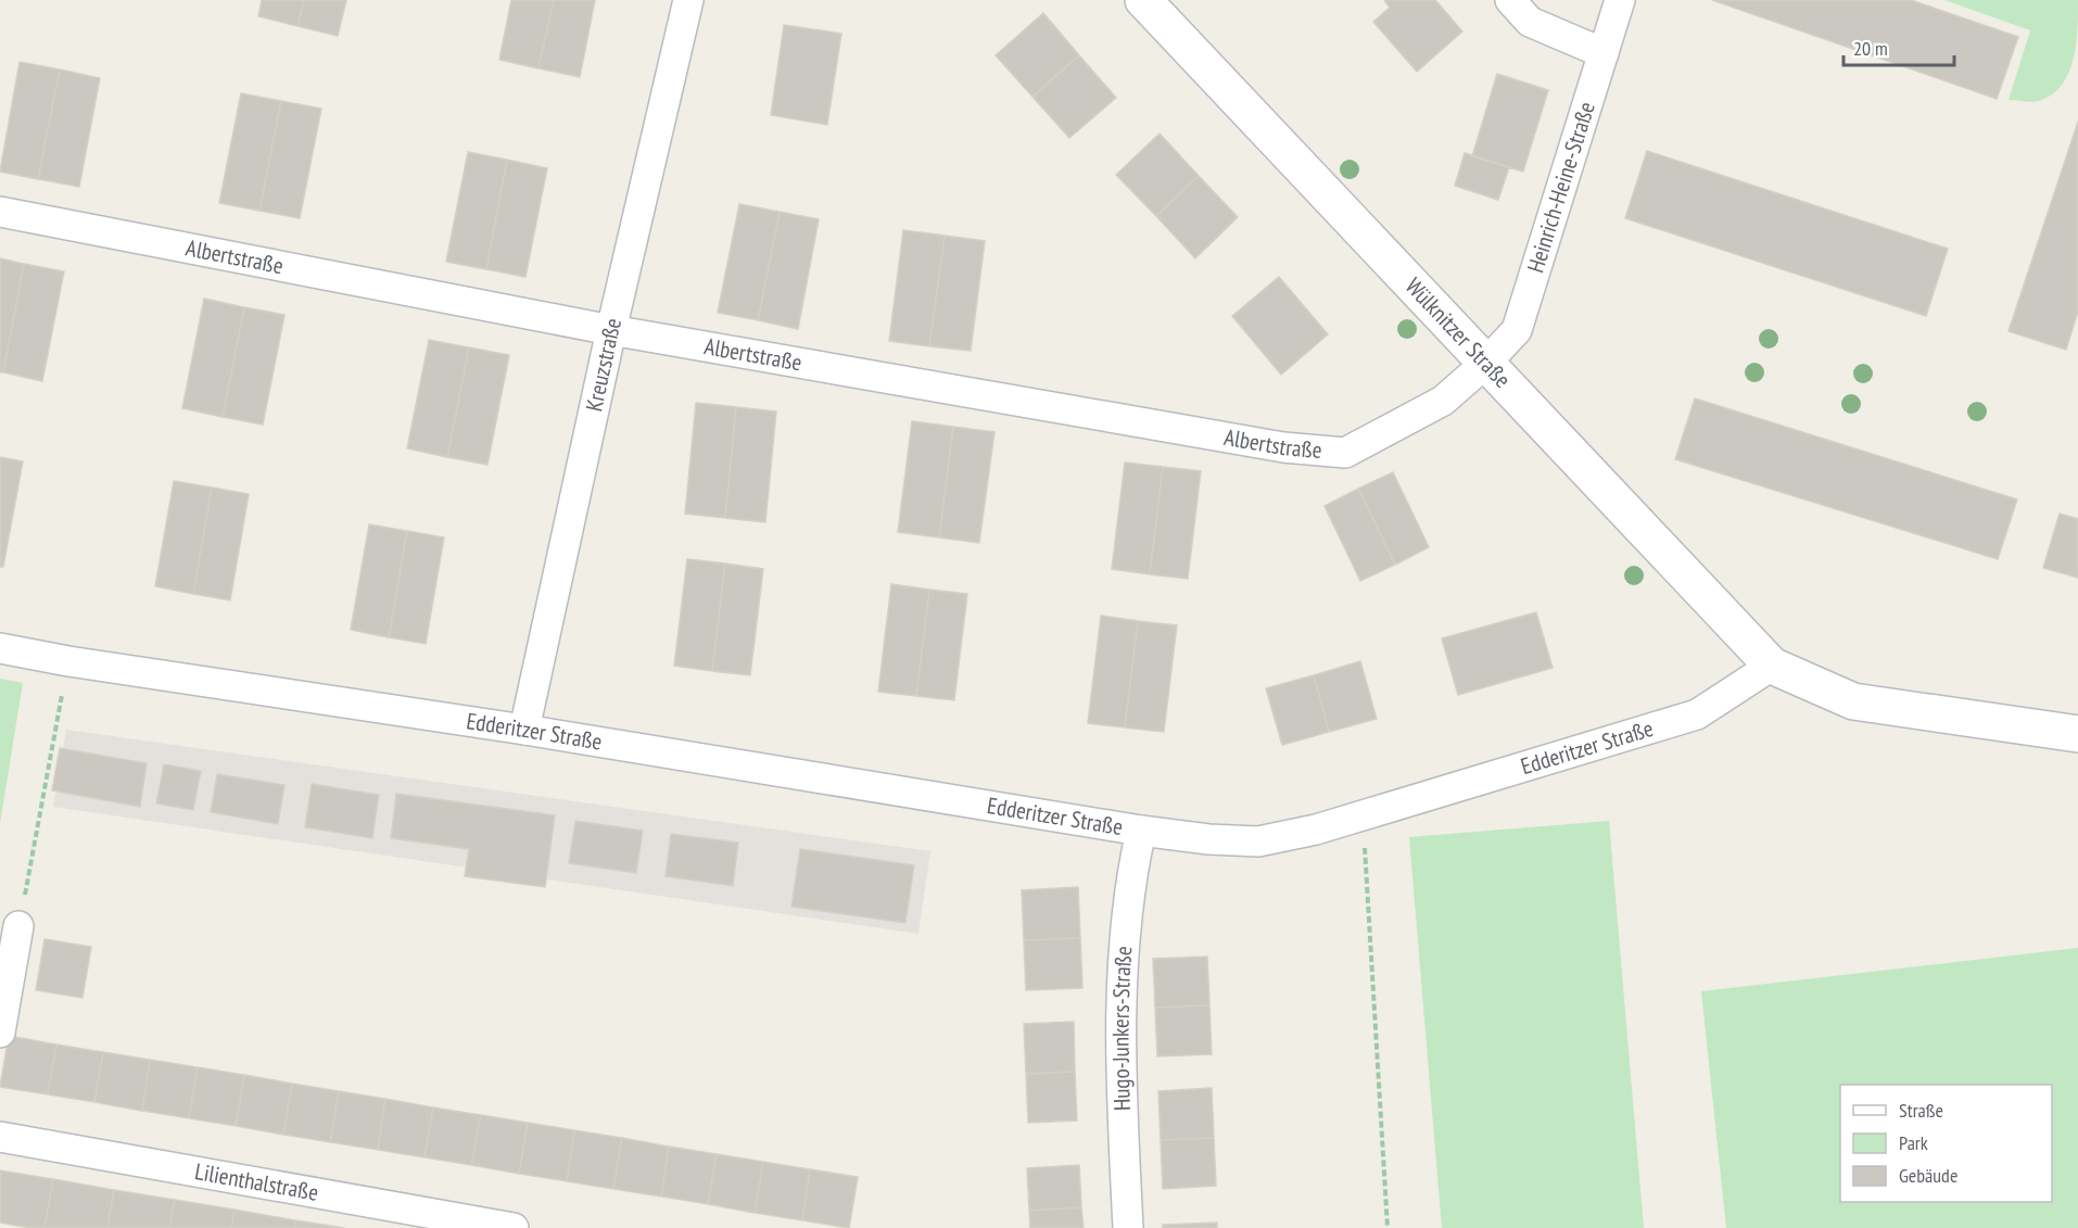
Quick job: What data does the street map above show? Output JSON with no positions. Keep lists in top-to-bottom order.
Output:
{
  "streets": {
    "street": [
      "Heinrich-Heine-Straße",
      "Albertstraße",
      "Wülknitzer Straße",
      "Kreuzstraße",
      "Edderitzer Straße",
      "Hugo-Junkers-Straße",
      "Lilienthalstraße"
    ]
  },
  "crossings": [
    ["Heinrich-Heine-Straße", "Albertstraße"],
    ["Heinrich-Heine-Straße", "Wülknitzer Straße"],
    ["Albertstraße", "Wülknitzer Straße"],
    ["Albertstraße", "Kreuzstraße"],
    ["Wülknitzer Straße", "Edderitzer Straße"],
    ["Kreuzstraße", "Edderitzer Straße"],
    ["Edderitzer Straße", "Hugo-Junkers-Straße"]
  ],
  "legend": ["Straße", "Park", "Gebäude"],
  "scale_bar": "20 m"
}
